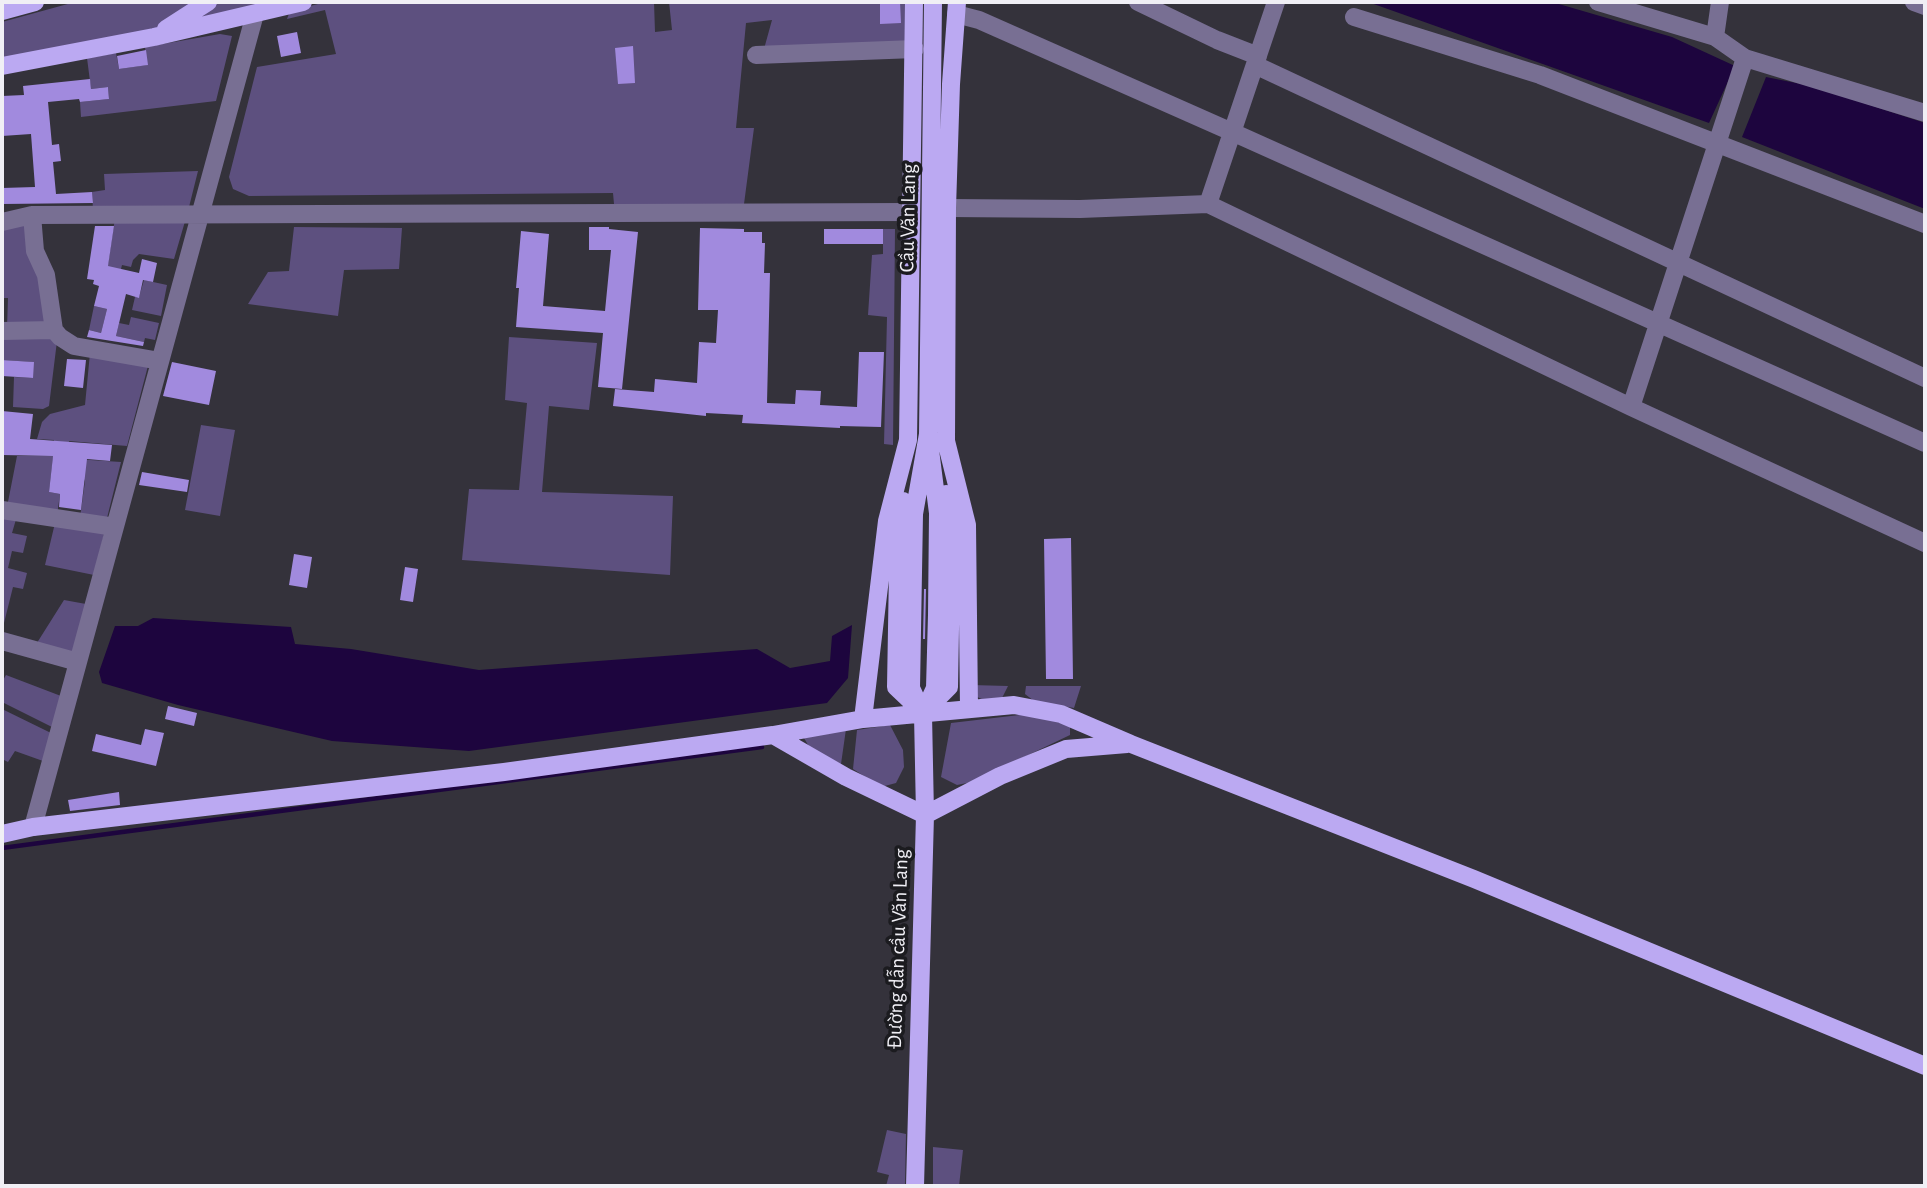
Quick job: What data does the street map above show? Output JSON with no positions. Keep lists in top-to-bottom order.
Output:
{
  "streets": {
    "main road": ["Cầu Văn Lang", "Đường dẫn cầu Văn Lang"]
  }
}
